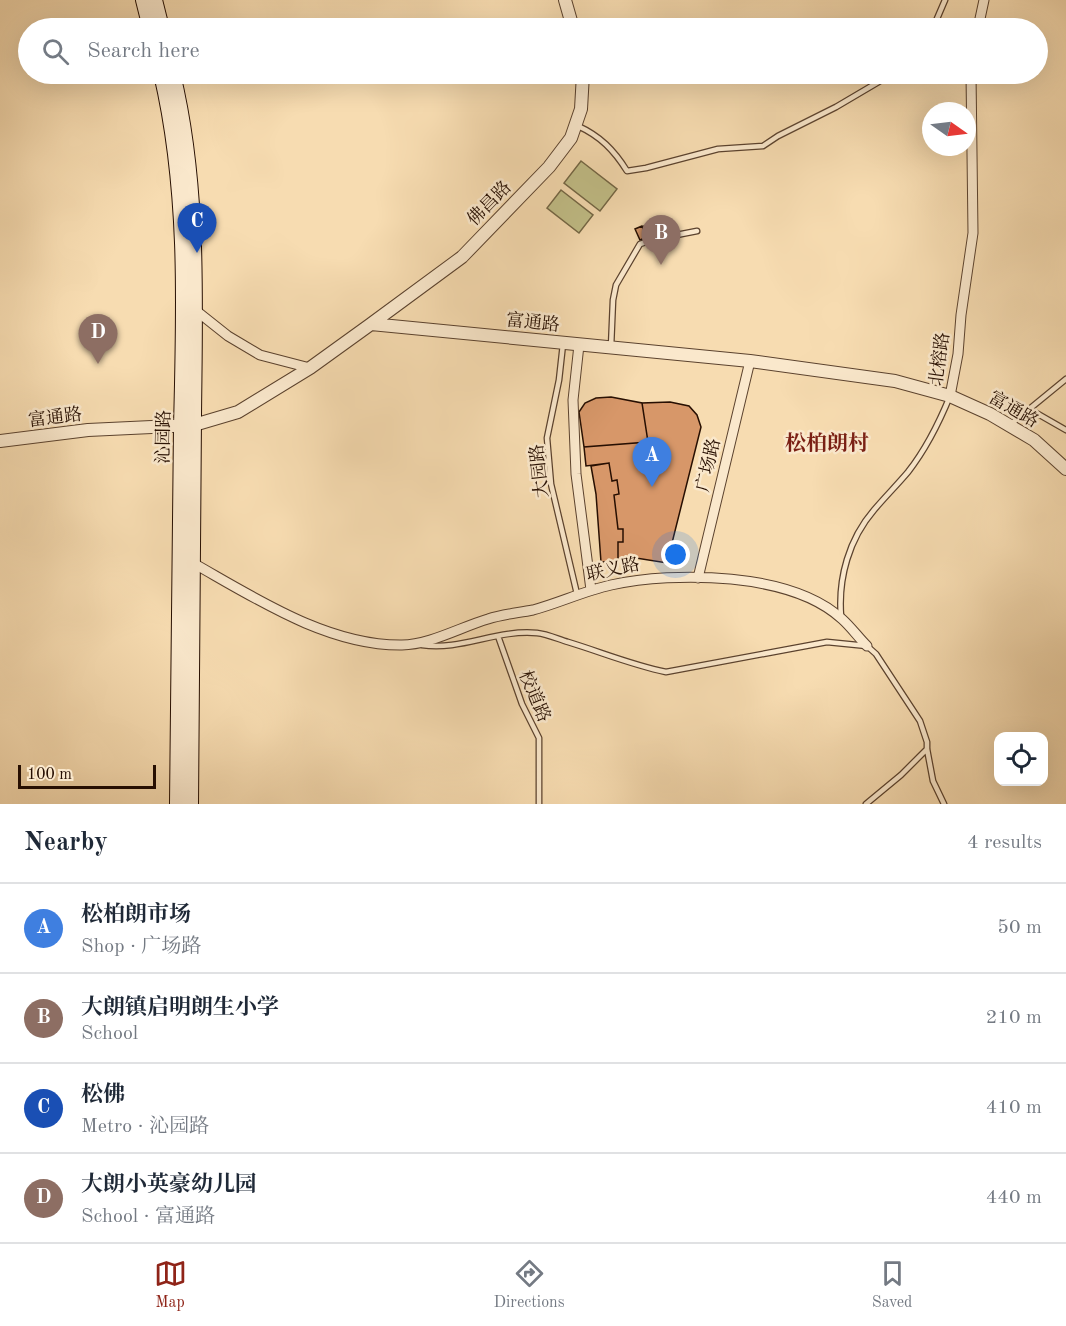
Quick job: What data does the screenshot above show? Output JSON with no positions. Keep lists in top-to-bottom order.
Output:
{
  "streets": {
    "main road": ["沁园路"],
    "street": [
      "佛昌路",
      "富通路",
      "北榕路",
      "广场路",
      "联义路"
    ],
    "lane": ["大园路", "校道路"]
  },
  "crossings": [
    ["佛昌路", "富通路"],
    ["富通路", "北榕路"],
    ["富通路", "沁园路"],
    ["富通路", "广场路"],
    ["富通路", "大园路"],
    ["北榕路", "联义路"],
    ["沁园路", "联义路"],
    ["广场路", "联义路"],
    ["大园路", "联义路"]
  ],
  "districts": ["松柏朗村"],
  "scale_bar": "100 m",
  "north": "right",
  "page": {
    "search": "Search here",
    "pins": [
      "C",
      "B",
      "D",
      "A"
    ],
    "scale": "100 m",
    "heading": ["Nearby", "4 results"],
    "list": [
      {
        "mark": "A",
        "name": "松柏朗市场",
        "note": "Shop · 广场路",
        "value": "50 m"
      },
      {
        "mark": "B",
        "name": "大朗镇启明朗生小学",
        "note": "School",
        "value": "210 m"
      },
      {
        "mark": "C",
        "name": "松佛",
        "note": "Metro · 沁园路",
        "value": "410 m"
      },
      {
        "mark": "D",
        "name": "大朗小英豪幼儿园",
        "note": "School · 富通路",
        "value": "440 m"
      }
    ],
    "nav": ["Map", "Directions", "Saved"]
  }
}
